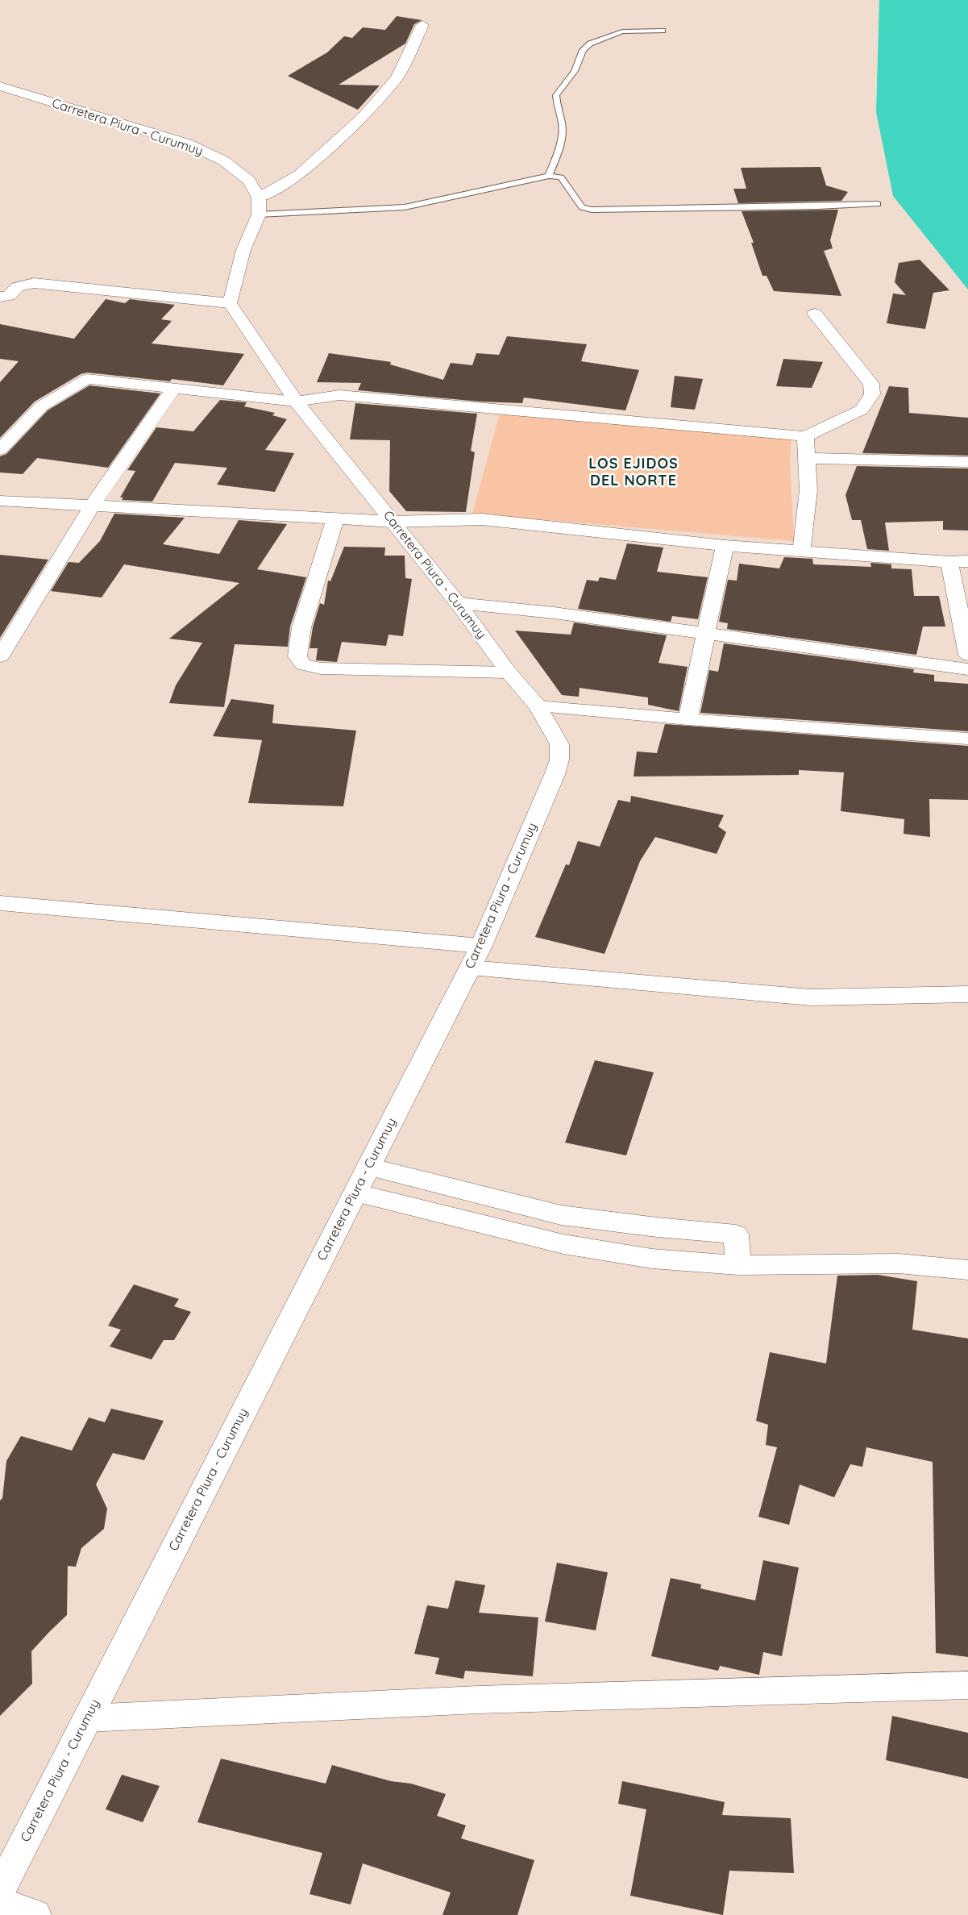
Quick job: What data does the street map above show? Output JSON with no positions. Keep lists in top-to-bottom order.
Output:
{
  "streets": {
    "street": ["Carretera Piura - Curumuy"]
  },
  "districts": ["LOS EJIDOS DEL NORTE"]
}
